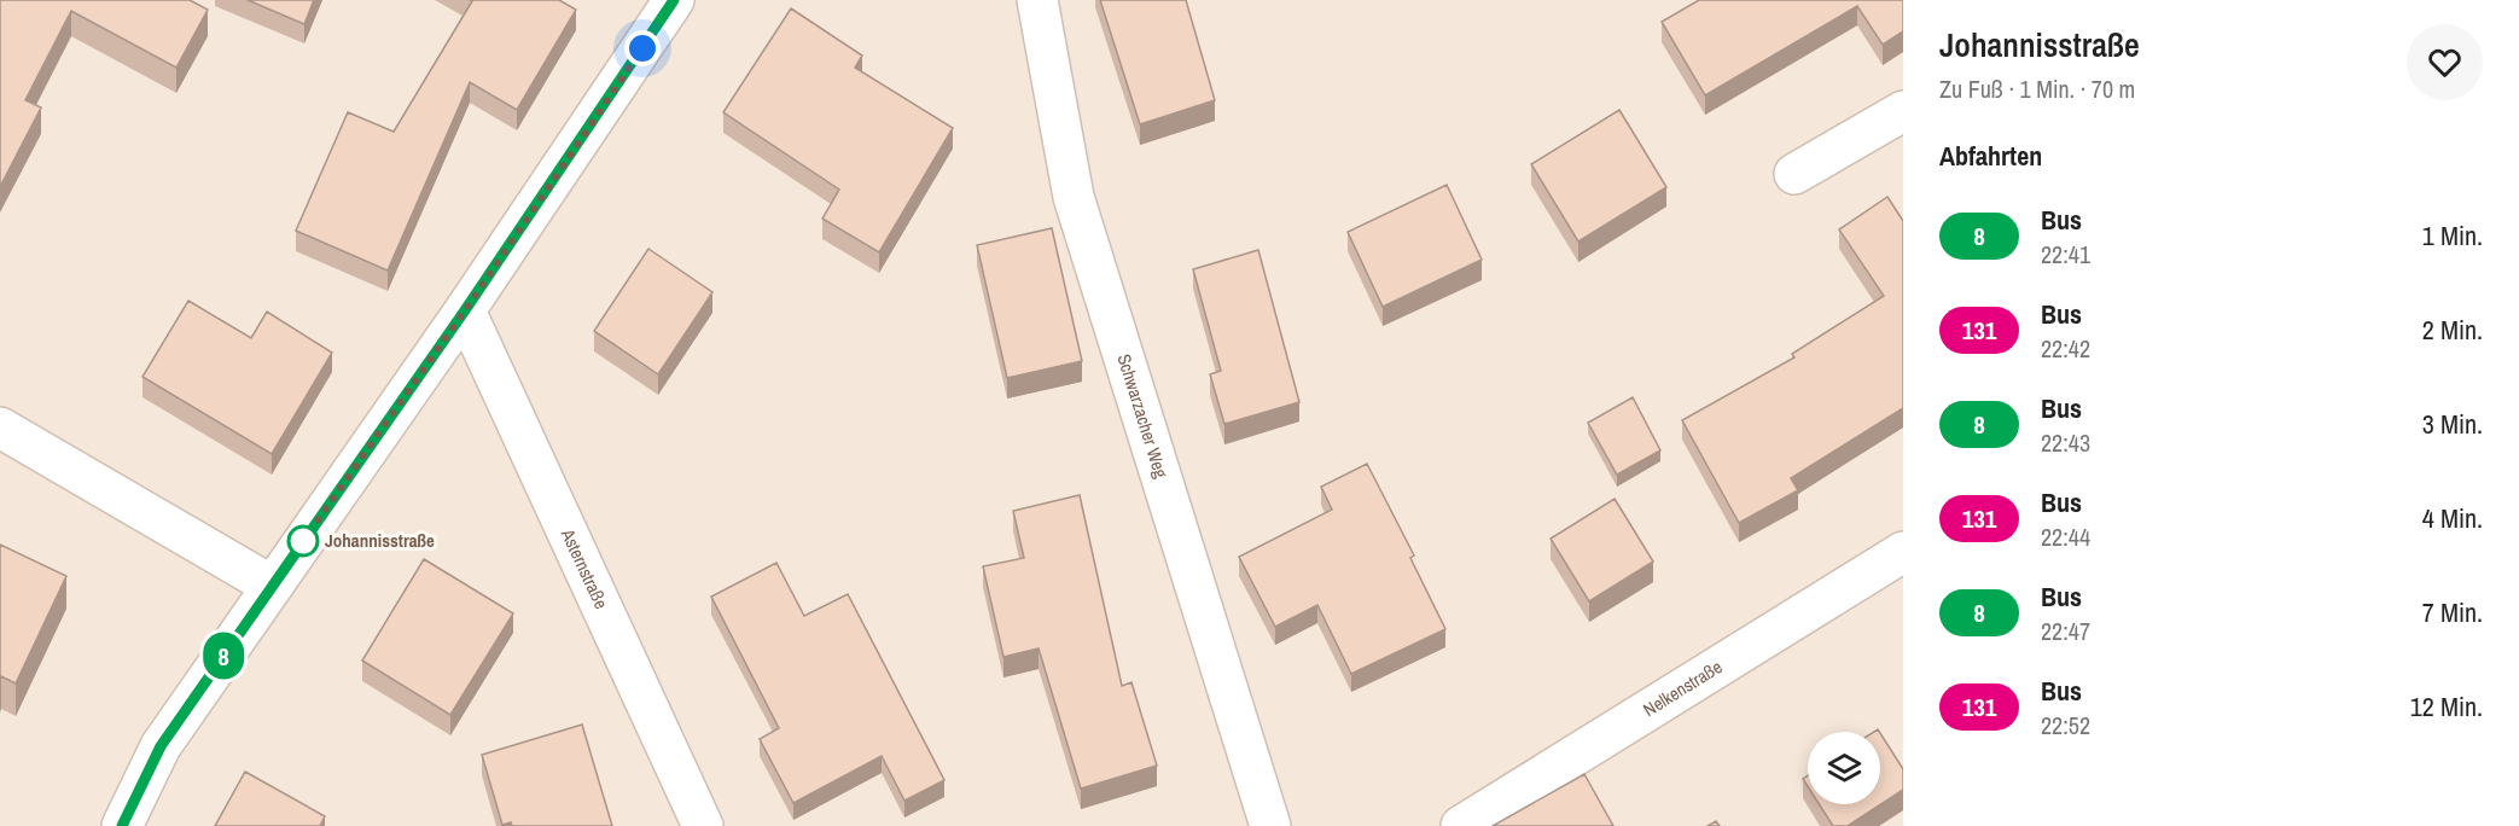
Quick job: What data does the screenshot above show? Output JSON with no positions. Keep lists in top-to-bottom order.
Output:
{
  "streets": {
    "street": ["Schwarzacher Weg", "Asternstraße", "Nelkenstraße"]
  },
  "places": ["Johannisstraße"],
  "lines": ["bus line 8"],
  "page": {
    "on_map": "8",
    "heading": [
      ["Johannisstraße", "Zu Fuß · 1 Min. · 70 m"],
      "Abfahrten"
    ],
    "list": [
      {
        "mark": "8",
        "name": "Bus",
        "note": "22:41",
        "value": "1 Min."
      },
      {
        "mark": "131",
        "name": "Bus",
        "note": "22:42",
        "value": "2 Min."
      },
      {
        "mark": "8",
        "name": "Bus",
        "note": "22:43",
        "value": "3 Min."
      },
      {
        "mark": "131",
        "name": "Bus",
        "note": "22:44",
        "value": "4 Min."
      },
      {
        "mark": "8",
        "name": "Bus",
        "note": "22:47",
        "value": "7 Min."
      },
      {
        "mark": "131",
        "name": "Bus",
        "note": "22:52",
        "value": "12 Min."
      }
    ]
  }
}
